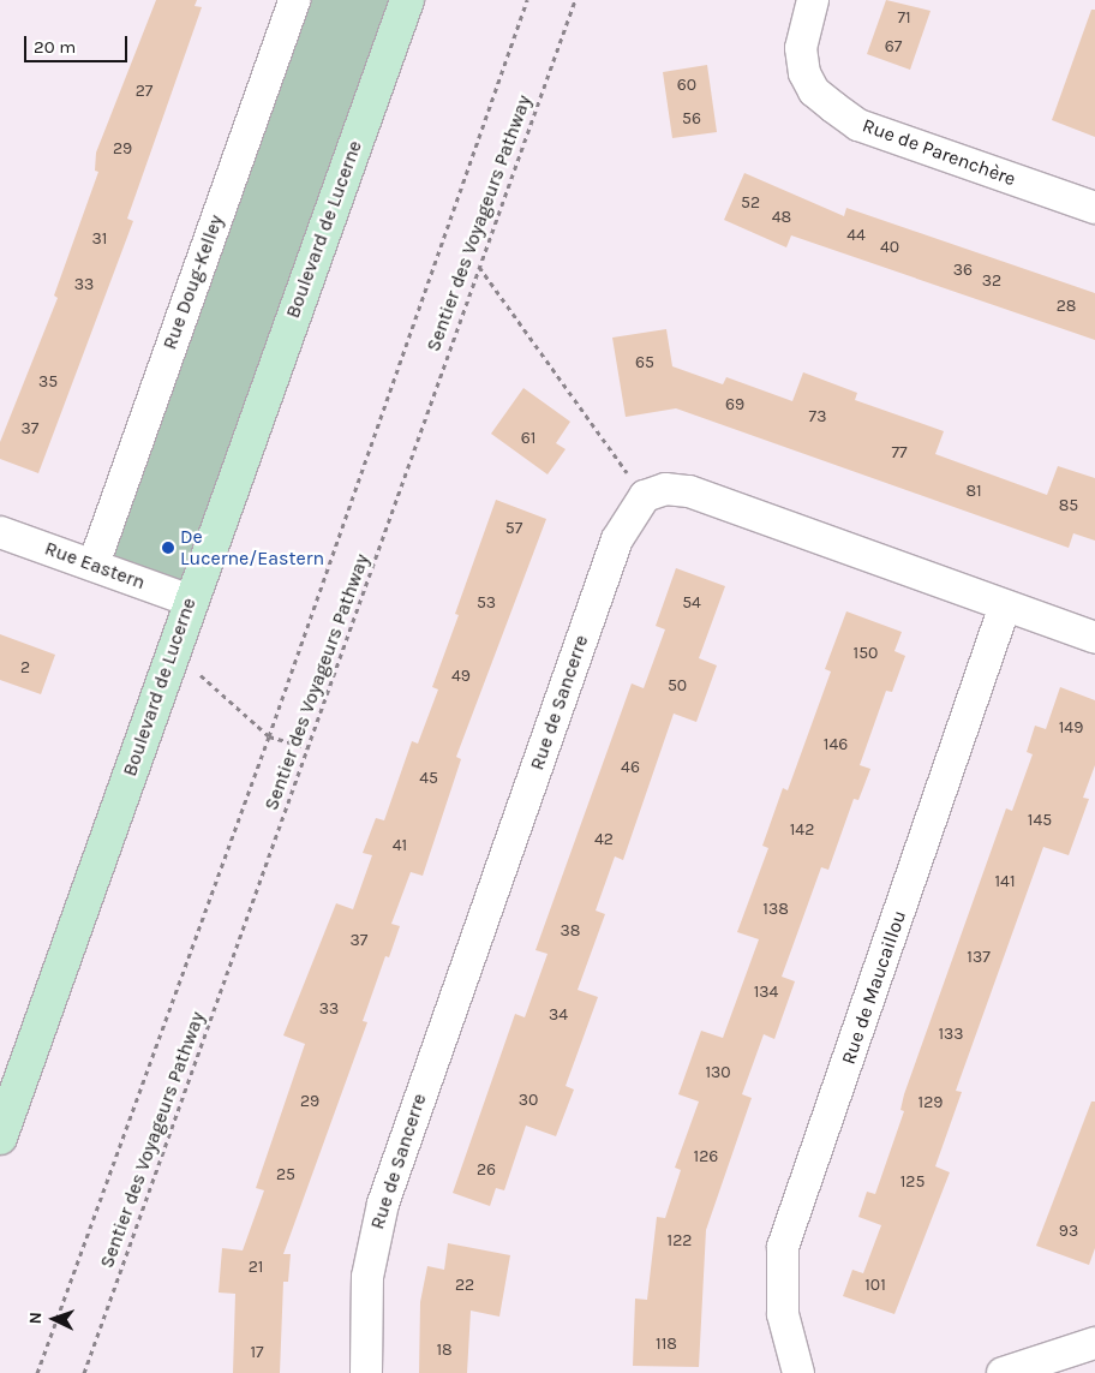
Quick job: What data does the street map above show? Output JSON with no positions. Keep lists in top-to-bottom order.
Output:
{
  "streets": {
    "main road": ["Boulevard de Lucerne"],
    "street": [
      "Rue de Parenchère",
      "Rue Doug-Kelley",
      "Rue Eastern",
      "Rue de Sancerre",
      "Rue de Maucaillou"
    ],
    "path": ["Sentier des Voyageurs Pathway"]
  },
  "crossings": [
    ["Boulevard de Lucerne", "Rue Eastern"],
    ["Rue Doug-Kelley", "Rue Eastern"]
  ],
  "places": ["De Lucerne/Eastern"],
  "house_numbers": [
    "71",
    "67",
    "60",
    "27",
    "56",
    "29",
    "52",
    "48",
    "44",
    "31",
    "40",
    "36",
    "32",
    "33",
    "28",
    "65",
    "35",
    "69",
    "73",
    "37",
    "61",
    "77",
    "81",
    "85",
    "57",
    "53",
    "54",
    "150",
    "2",
    "49",
    "50",
    "149",
    "146",
    "46",
    "45",
    "145",
    "142",
    "42",
    "41",
    "141",
    "138",
    "38",
    "37",
    "137",
    "134",
    "33",
    "34",
    "133",
    "130",
    "30",
    "29",
    "129",
    "126",
    "26",
    "25",
    "125",
    "93",
    "122",
    "21",
    "22",
    "101",
    "118",
    "18",
    "17"
  ],
  "scale_bar": "20 m",
  "north": "left"
}
